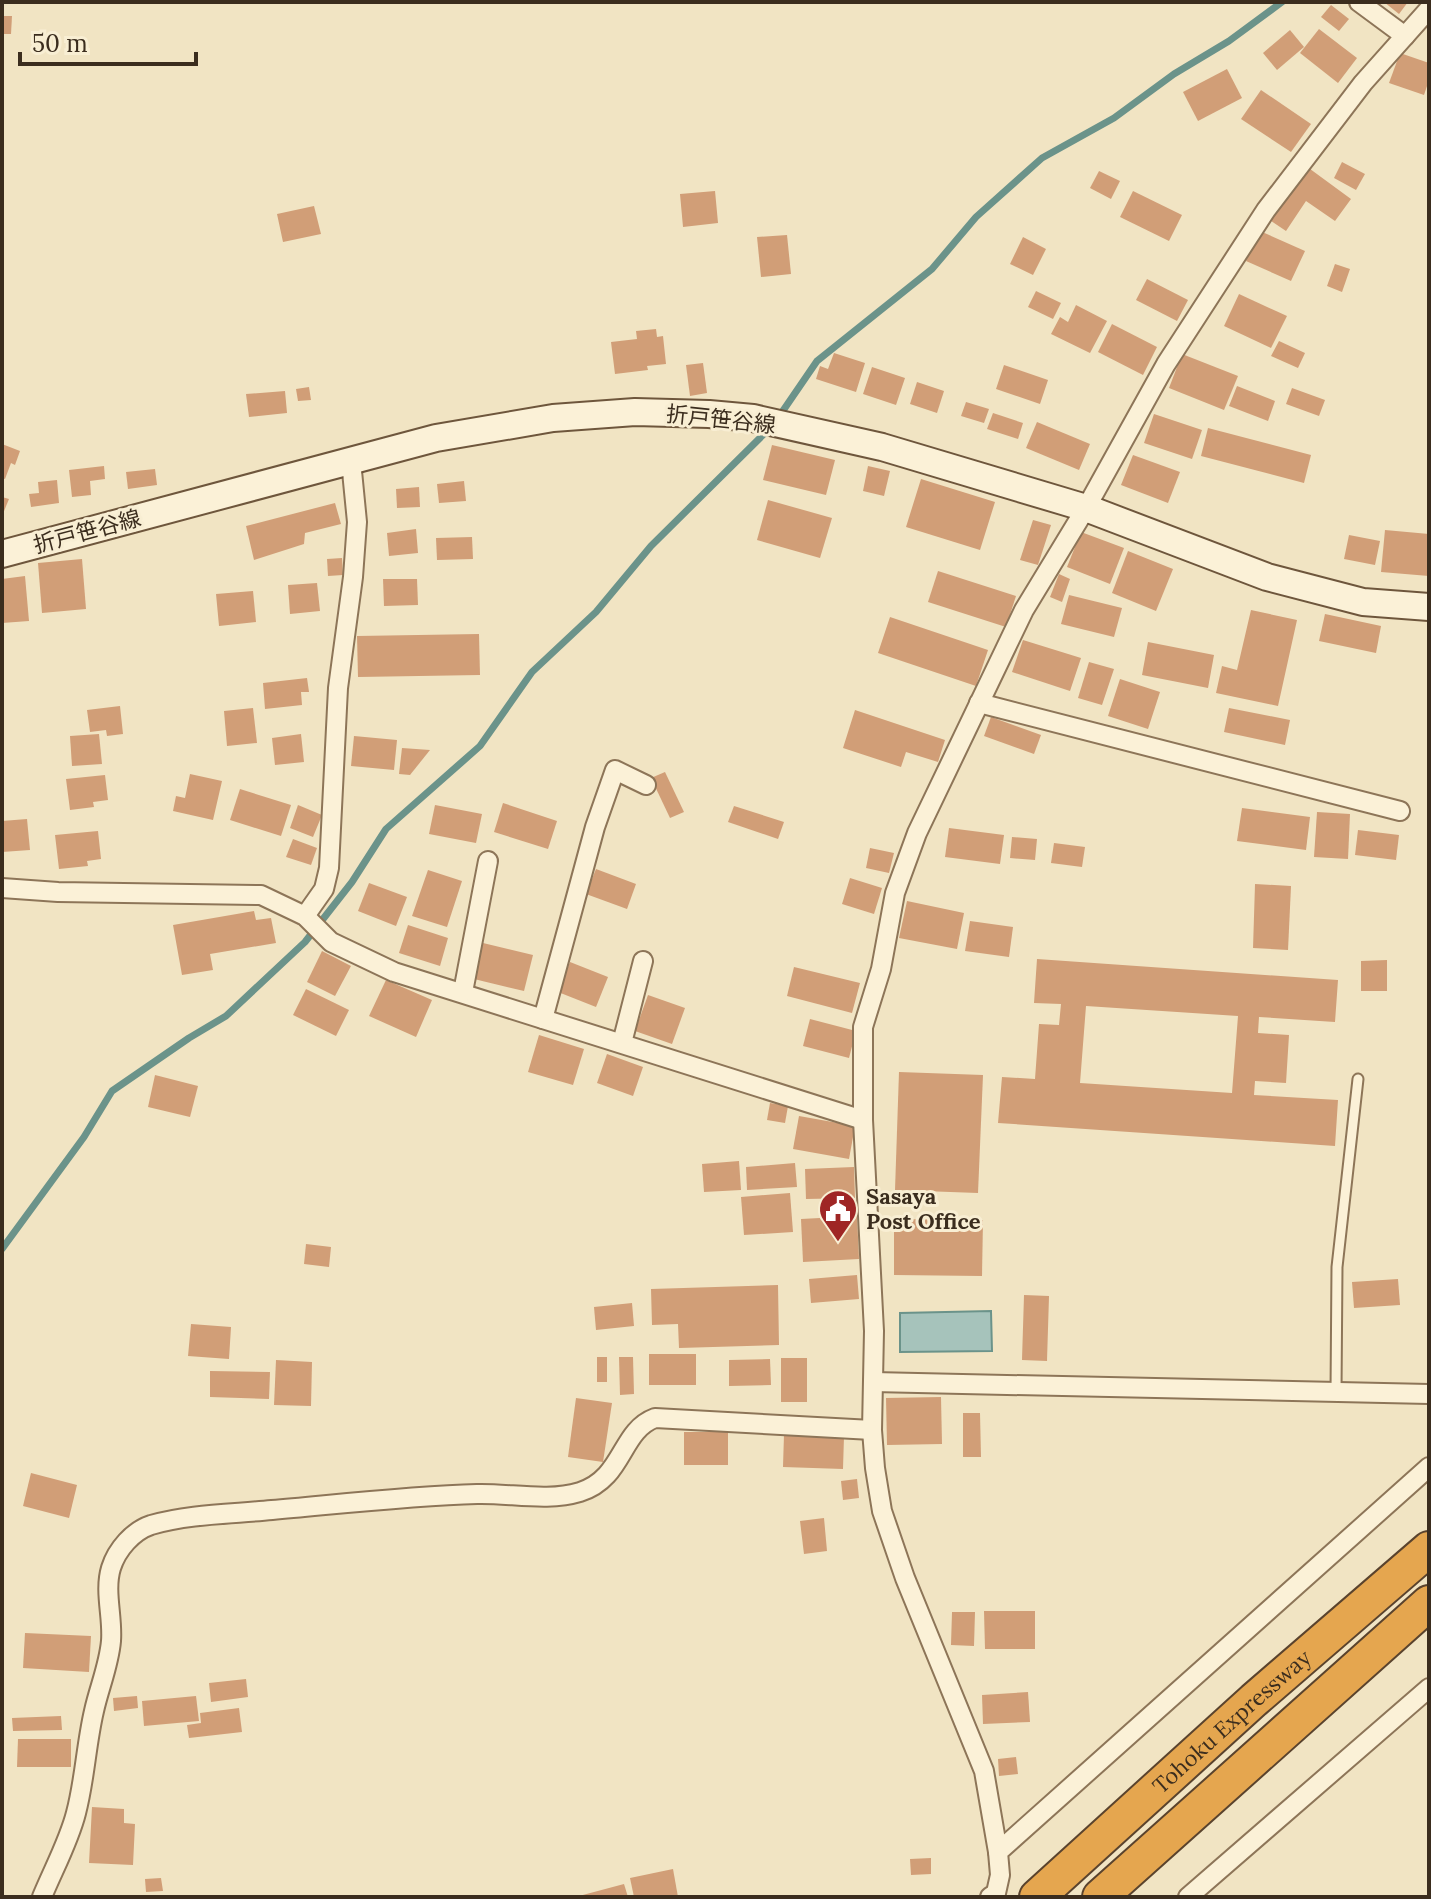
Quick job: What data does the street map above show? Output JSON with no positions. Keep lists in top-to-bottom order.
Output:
{
  "streets": {
    "highway": ["Tohoku Expressway"],
    "main road": ["折戸笹谷線"]
  },
  "places": {
    "public building": ["Sasaya Post Office"]
  },
  "scale_bar": "50 m"
}
